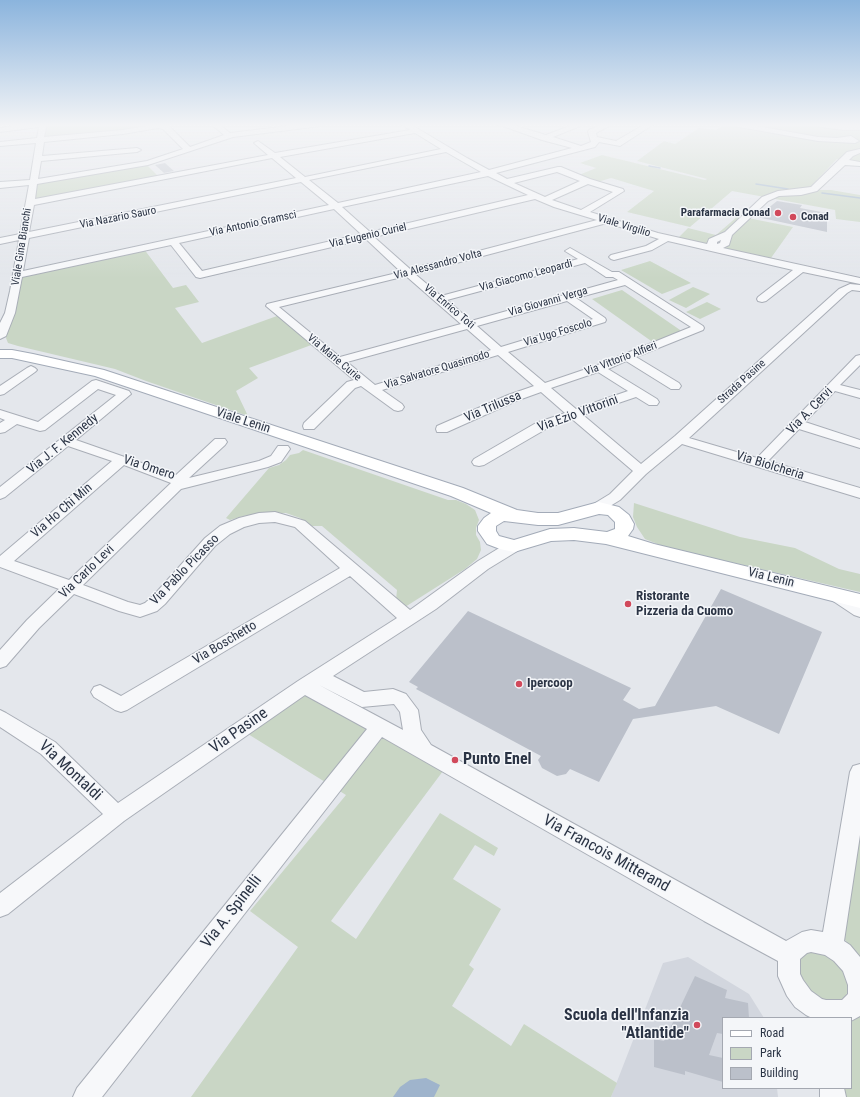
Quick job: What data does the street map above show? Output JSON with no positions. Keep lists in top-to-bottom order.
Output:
{
  "streets": {
    "main road": ["Viale Lenin", "Via Lenin"],
    "street": [
      "Via Nazario Sauro",
      "Via Antonio Gramsci",
      "Viale Virgilio",
      "Via Eugenio Curiel",
      "Viale Gina Bianchi",
      "Via Alessandro Volta",
      "Via Giacomo Leopardi",
      "Via Giovanni Verga",
      "Via Enrico Toti",
      "Via Ugo Foscolo",
      "Via Marie Curie",
      "Via Vittorio Alfieri",
      "Via Salvatore Quasimodo",
      "Strada Pasine",
      "Via Trilussa",
      "Via A. Cervi",
      "Via Ezio Vittorini",
      "Via J. F. Kennedy",
      "Via Biolcheria",
      "Via Omero",
      "Via Ho Chi Min",
      "Via Pablo Picasso",
      "Via Carlo Levi",
      "Via Boschetto",
      "Via Pasine",
      "Via Montaldi",
      "Via Francois Mitterand",
      "Via A. Spinelli"
    ]
  },
  "crossings": [
    ["Via Nazario Sauro", "Viale Gina Bianchi"],
    ["Via Nazario Sauro", "Via Enrico Toti"],
    ["Via Antonio Gramsci", "Via Eugenio Curiel"],
    ["Via Antonio Gramsci", "Viale Gina Bianchi"],
    ["Via Antonio Gramsci", "Via Enrico Toti"],
    ["Viale Virgilio", "Via Eugenio Curiel"],
    ["Viale Virgilio", "Via Alessandro Volta"],
    ["Via Eugenio Curiel", "Via Enrico Toti"],
    ["Via Alessandro Volta", "Via Enrico Toti"],
    ["Via Alessandro Volta", "Via Marie Curie"],
    ["Via Giacomo Leopardi", "Via Giovanni Verga"],
    ["Via Giacomo Leopardi", "Via Enrico Toti"],
    ["Via Giacomo Leopardi", "Via Vittorio Alfieri"],
    ["Via Giovanni Verga", "Via Enrico Toti"],
    ["Via Giovanni Verga", "Via Ugo Foscolo"],
    ["Via Giovanni Verga", "Via Marie Curie"],
    ["Via Enrico Toti", "Via Ugo Foscolo"],
    ["Via Enrico Toti", "Via Vittorio Alfieri"],
    ["Via Enrico Toti", "Via Salvatore Quasimodo"],
    ["Via Enrico Toti", "Strada Pasine"],
    ["Via Enrico Toti", "Via Trilussa"],
    ["Via Enrico Toti", "Via Ezio Vittorini"],
    ["Via Ugo Foscolo", "Via Salvatore Quasimodo"],
    ["Via Marie Curie", "Via Salvatore Quasimodo"],
    ["Via Vittorio Alfieri", "Via Trilussa"],
    ["Strada Pasine", "Via Biolcheria"],
    ["Via A. Cervi", "Via Biolcheria"],
    ["Via J. F. Kennedy", "Via Omero"],
    ["Via Omero", "Via Ho Chi Min"],
    ["Via Omero", "Via Carlo Levi"],
    ["Via Ho Chi Min", "Via Pablo Picasso"],
    ["Via Pablo Picasso", "Via Carlo Levi"],
    ["Via Pablo Picasso", "Via Boschetto"],
    ["Via Pablo Picasso", "Via Pasine"],
    ["Via Lenin", "Via Pasine"],
    ["Via Pasine", "Via Montaldi"],
    ["Via Pasine", "Via Francois Mitterand"],
    ["Via Francois Mitterand", "Via A. Spinelli"]
  ],
  "places": [
    "Parafarmacia Conad",
    "Conad",
    "Ristorante Pizzeria da Cuomo",
    "Ipercoop",
    "Punto Enel",
    "Scuola dell'Infanzia \"Atlantide\""
  ],
  "legend": ["Road", "Park", "Building"]
}
